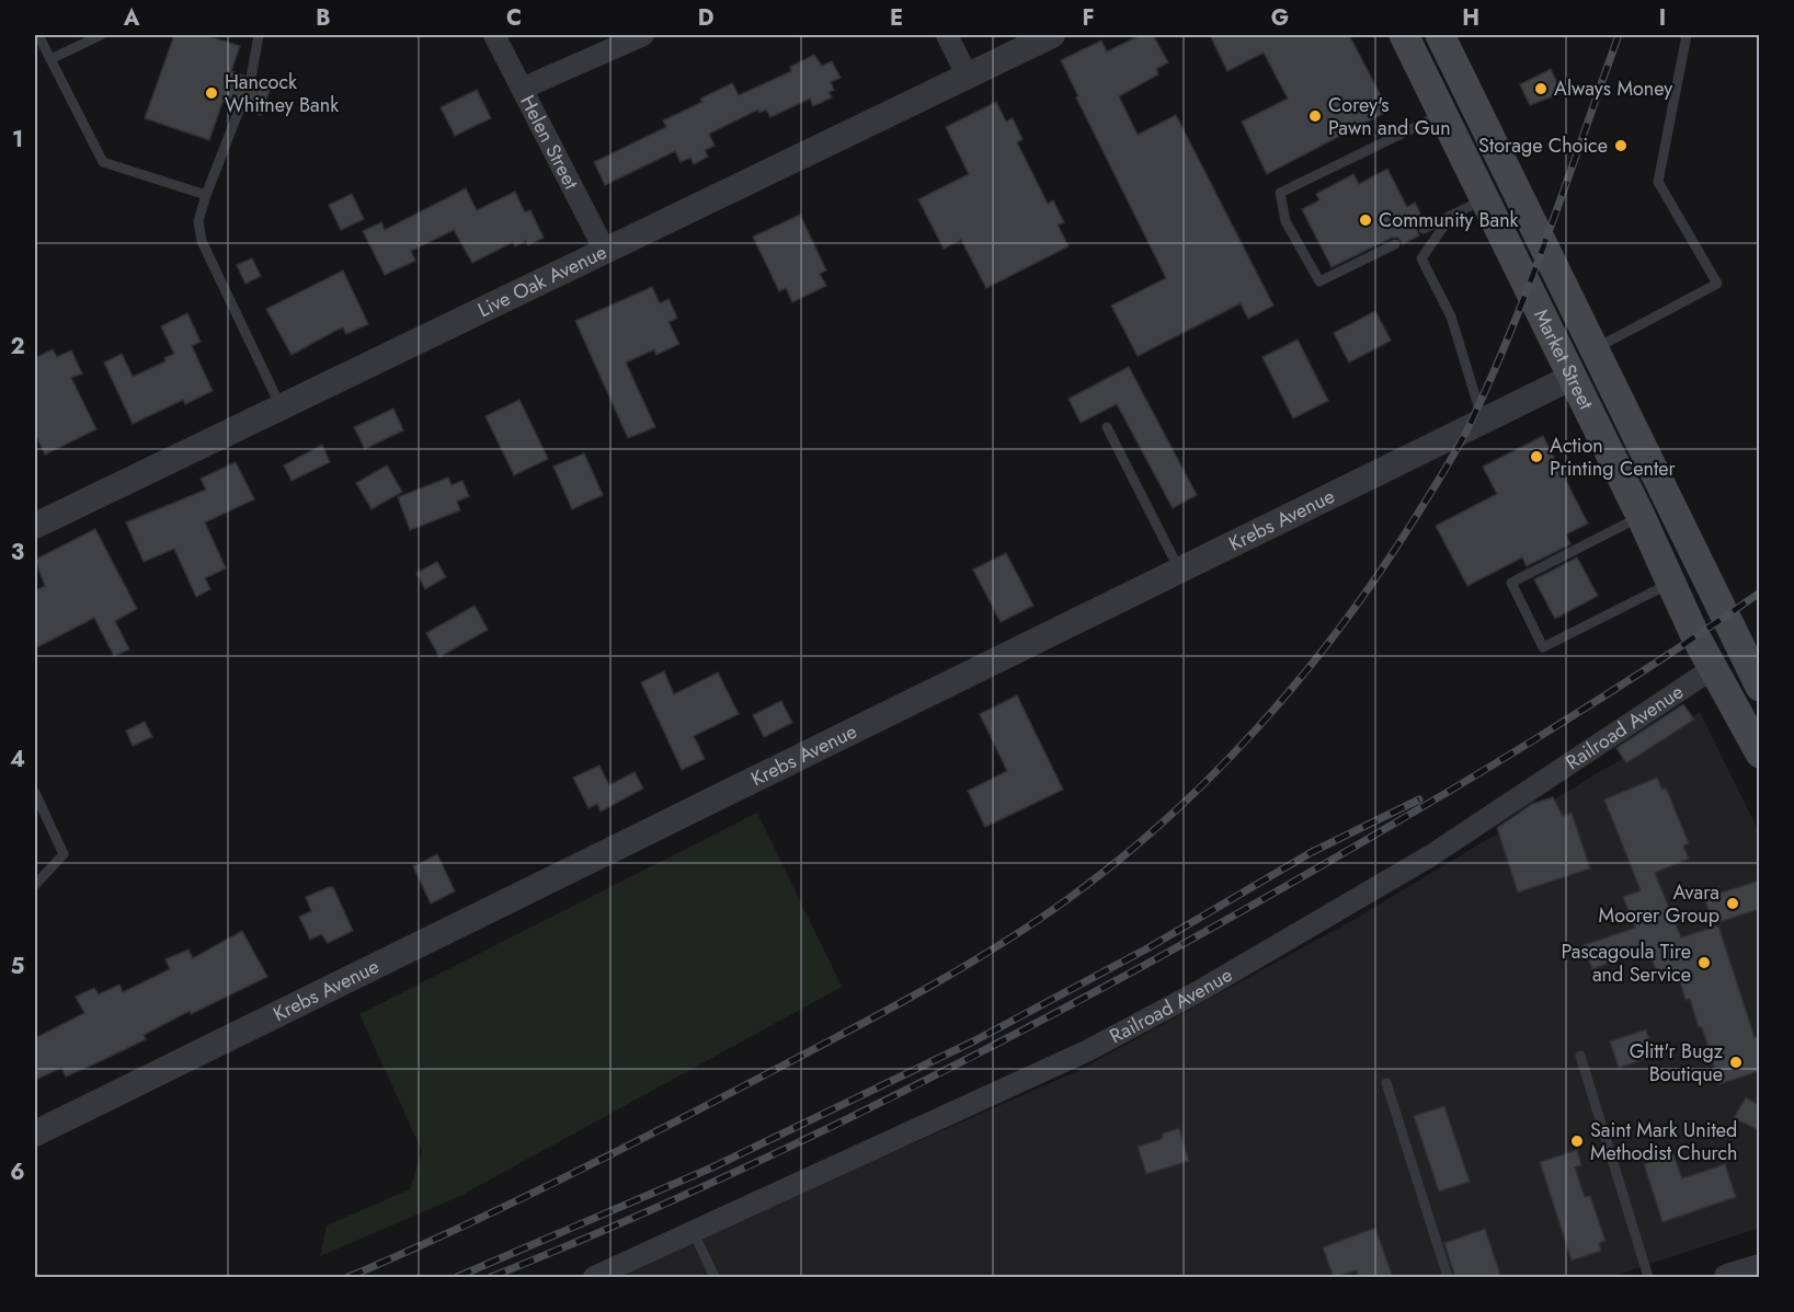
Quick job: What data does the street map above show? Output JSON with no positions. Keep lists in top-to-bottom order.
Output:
{
  "streets": {
    "main road": ["Market Street"],
    "street": [
      "Helen Street",
      "Live Oak Avenue",
      "Krebs Avenue",
      "Railroad Avenue"
    ]
  },
  "crossings": [
    ["Helen Street", "Live Oak Avenue"],
    ["Market Street", "Krebs Avenue"],
    ["Market Street", "Railroad Avenue"]
  ],
  "places": [
    "Always Money",
    "Hancock Whitney Bank",
    "Corey's Pawn and Gun",
    "Storage Choice",
    "Community Bank",
    "Action Printing Center",
    "Avara Moorer Group",
    "Pascagoula Tire and Service",
    "Glitt'r Bugz Boutique",
    "Saint Mark United Methodist Church"
  ],
  "grid": {
    "columns": [
      "A",
      "B",
      "C",
      "D",
      "E",
      "F",
      "G",
      "H",
      "I"
    ],
    "rows": [
      "1",
      "2",
      "3",
      "4",
      "5",
      "6"
    ]
  }
}
